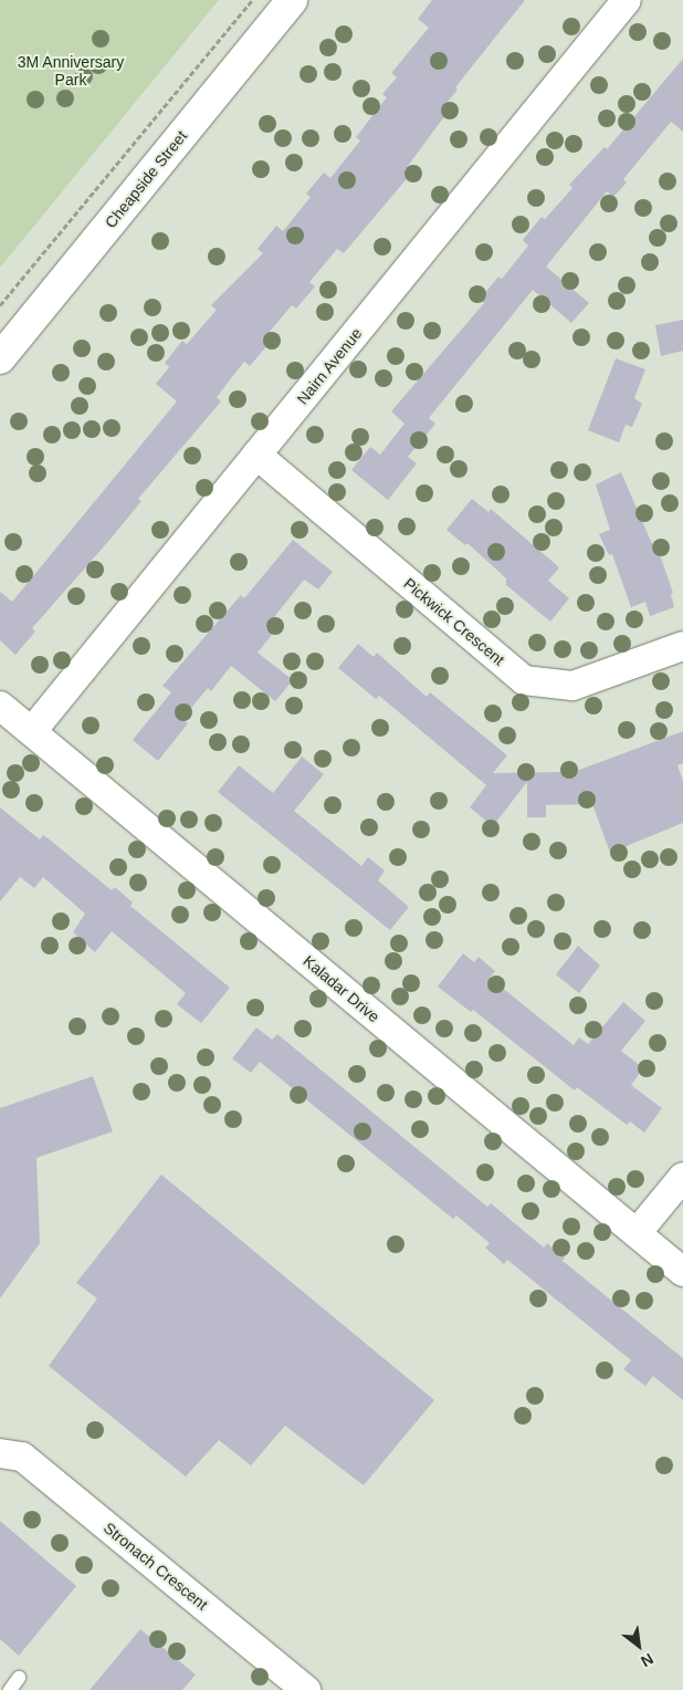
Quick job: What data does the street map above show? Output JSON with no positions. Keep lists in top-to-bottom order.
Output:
{
  "streets": {
    "street": [
      "Cheapside Street",
      "Nairn Avenue",
      "Pickwick Crescent",
      "Kaladar Drive",
      "Stronach Crescent"
    ]
  },
  "crossings": [
    ["Nairn Avenue", "Pickwick Crescent"],
    ["Nairn Avenue", "Kaladar Drive"]
  ],
  "parks": ["3M Anniversary Park"],
  "north": "bottom right"
}
